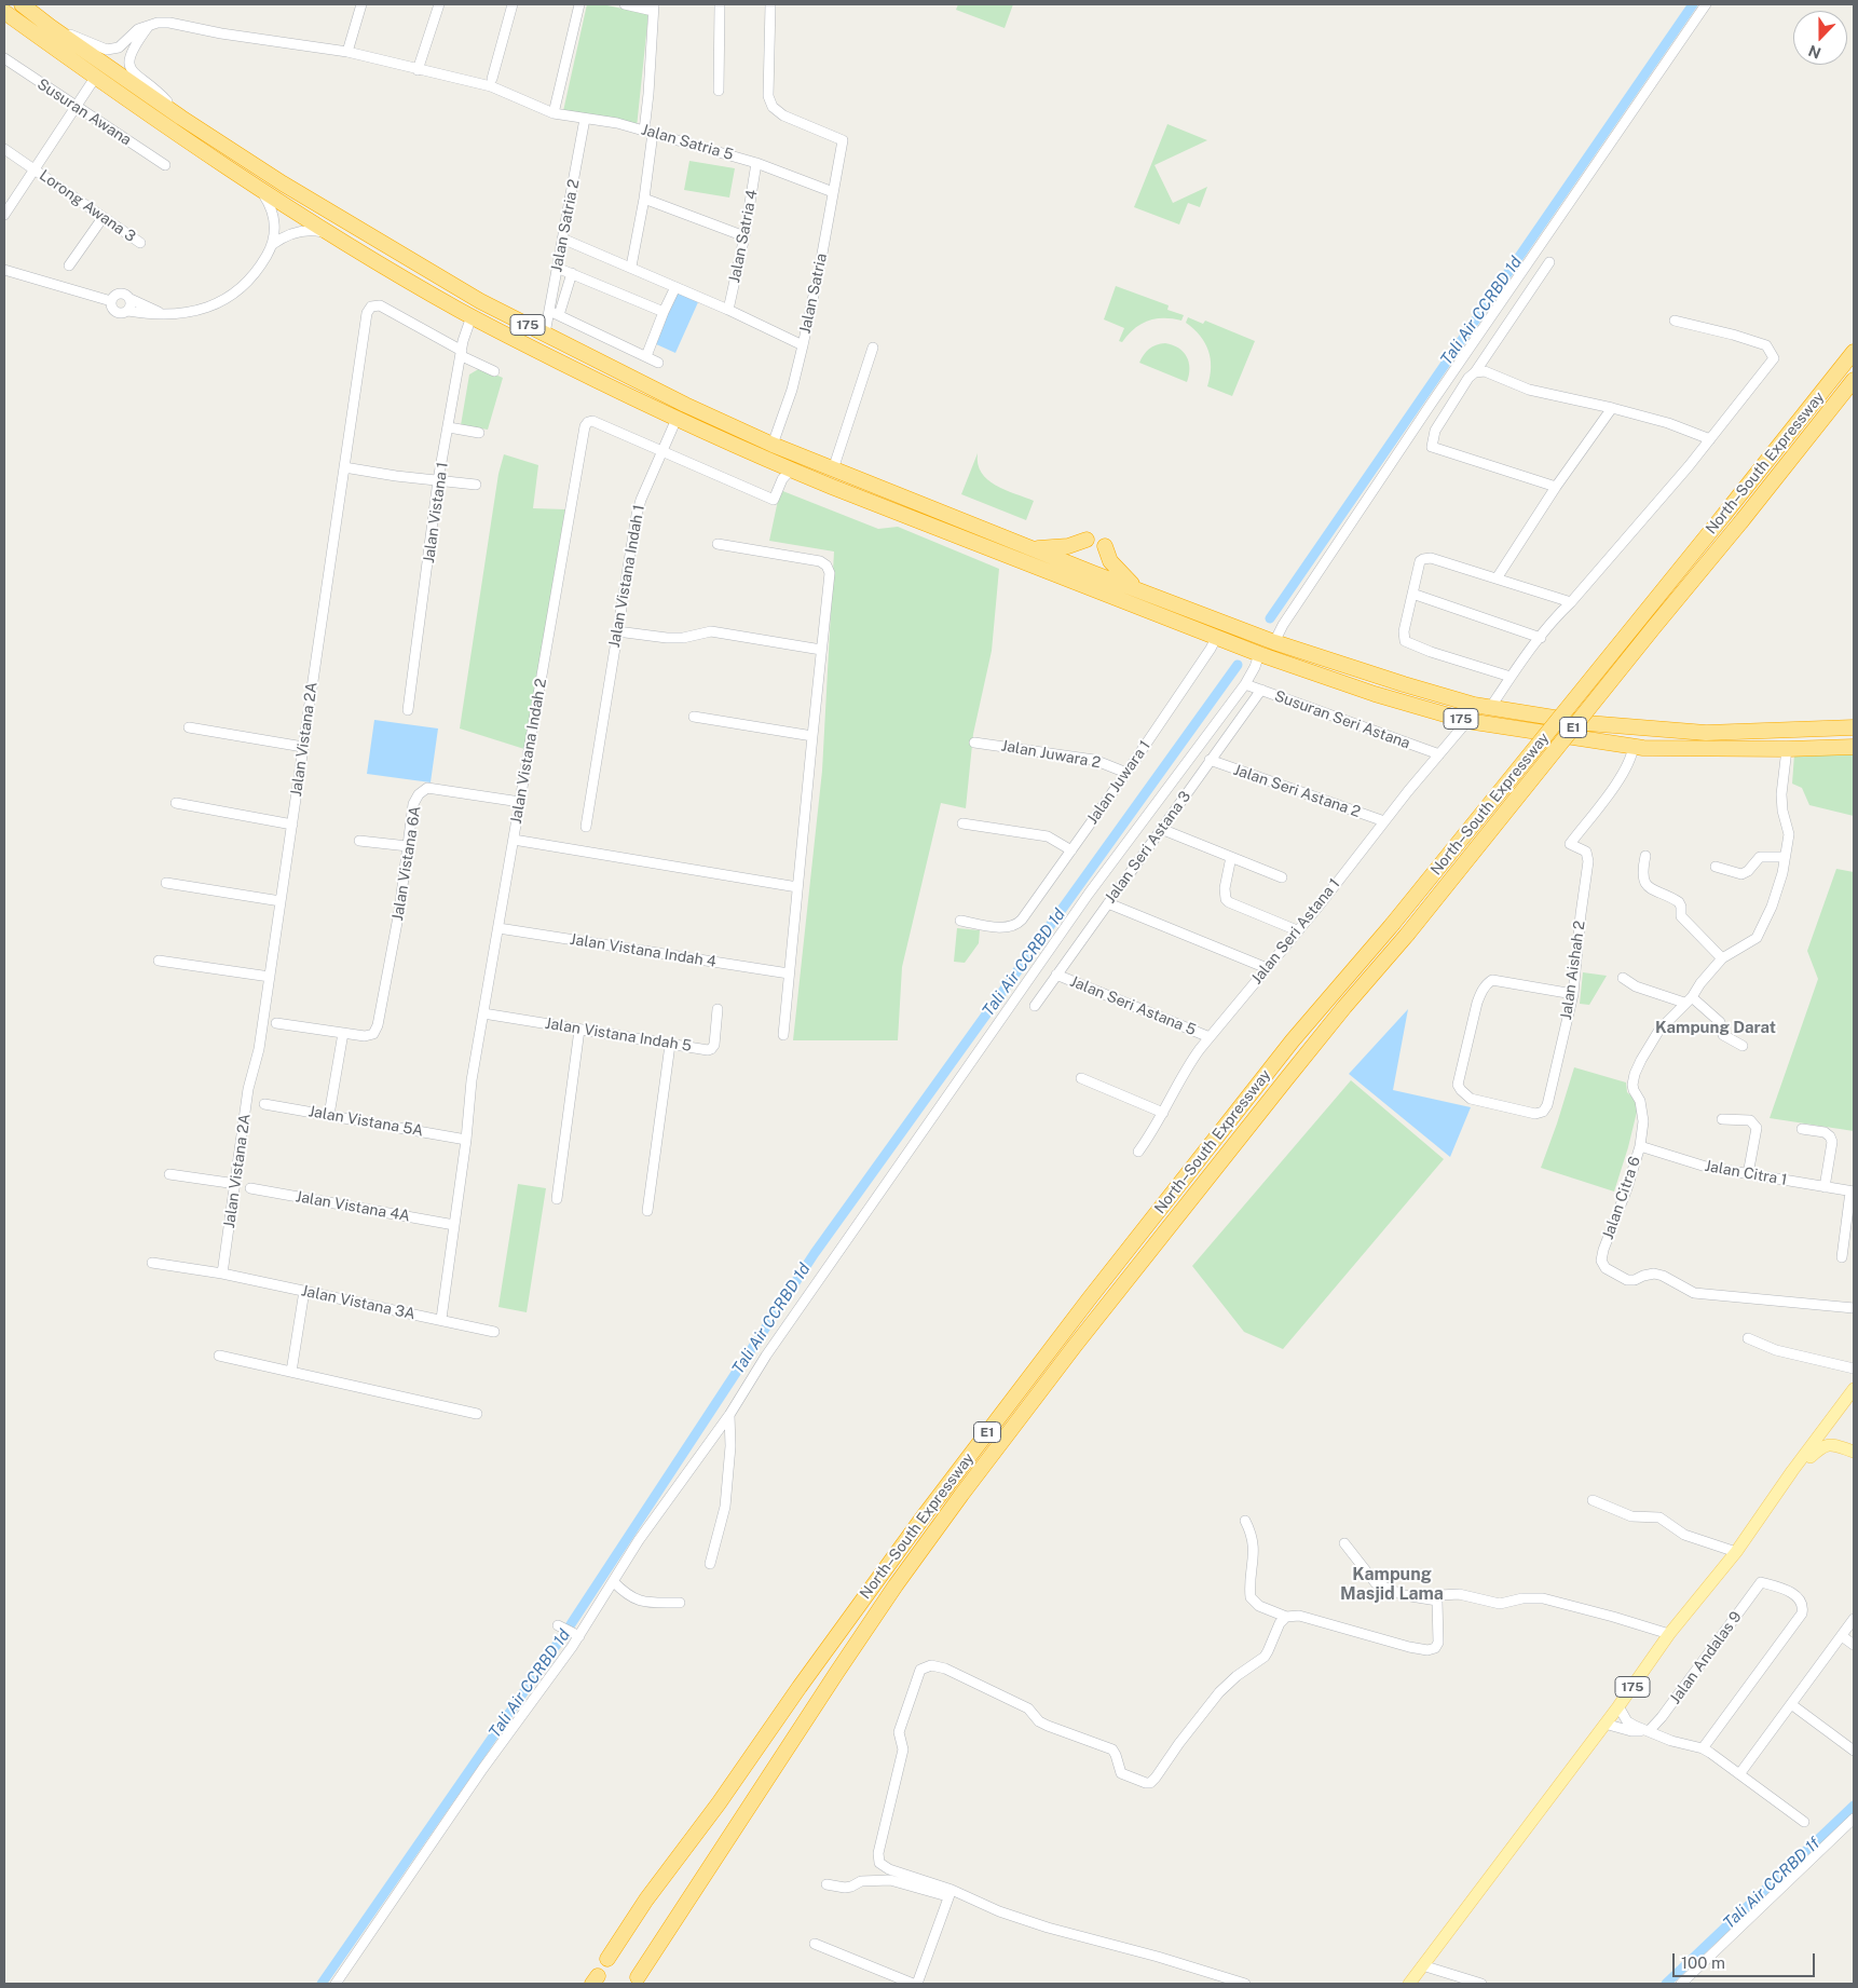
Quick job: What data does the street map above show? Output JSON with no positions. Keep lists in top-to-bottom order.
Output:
{
  "streets": {
    "highway": ["175", "North–South Expressway", "E1"],
    "street": [
      "Susuran Awana",
      "Jalan Satria 5",
      "Lorong Awana 3",
      "Jalan Satria 2",
      "Jalan Satria 4",
      "Jalan Satria",
      "Jalan Vistana 1",
      "Jalan Vistana Indah 1",
      "Susuran Seri Astana",
      "Jalan Vistana 2A",
      "Jalan Vistana Indah 2",
      "Jalan Juwara 2",
      "Jalan Juwara 1",
      "Jalan Seri Astana 2",
      "Jalan Seri Astana 3",
      "Jalan Vistana 6A",
      "Jalan Seri Astana 1",
      "Jalan Vistana Indah 4",
      "Jalan Aishah 2",
      "Jalan Seri Astana 5",
      "Jalan Vistana Indah 5",
      "Jalan Vistana 5A",
      "Jalan Citra 1",
      "Jalan Citra 6",
      "Jalan Vistana 4A",
      "Jalan Vistana 3A",
      "Jalan Andalas 9"
    ]
  },
  "crossings": [
    ["Jalan Satria 5", "Jalan Satria 2"],
    ["Jalan Satria 5", "Jalan Satria 4"],
    ["Jalan Satria 5", "Jalan Satria"],
    ["Jalan Satria 2", "175"],
    ["Jalan Satria", "175"],
    ["175", "Jalan Vistana 1"],
    ["175", "Jalan Vistana Indah 1"],
    ["175", "Jalan Juwara 1"],
    ["175", "Jalan Seri Astana 1"],
    ["175", "Jalan Aishah 2"],
    ["175", "Jalan Citra 6"],
    ["Jalan Vistana 1", "Jalan Vistana 2A"],
    ["Jalan Vistana Indah 1", "Jalan Vistana Indah 2"],
    ["Susuran Seri Astana", "Jalan Seri Astana 3"],
    ["Susuran Seri Astana", "Jalan Seri Astana 1"],
    ["Jalan Vistana 2A", "Jalan Vistana 3A"],
    ["Jalan Vistana Indah 2", "Jalan Vistana 6A"],
    ["Jalan Vistana Indah 2", "Jalan Vistana Indah 4"],
    ["Jalan Vistana Indah 2", "Jalan Vistana Indah 5"],
    ["Jalan Vistana Indah 2", "Jalan Vistana 5A"],
    ["Jalan Vistana Indah 2", "Jalan Vistana 4A"],
    ["Jalan Vistana Indah 2", "Jalan Vistana 3A"],
    ["Jalan Juwara 2", "Jalan Juwara 1"],
    ["Jalan Seri Astana 2", "Jalan Seri Astana 3"],
    ["Jalan Seri Astana 2", "Jalan Seri Astana 1"],
    ["Jalan Seri Astana 3", "Jalan Seri Astana 5"],
    ["Jalan Seri Astana 1", "Jalan Seri Astana 5"],
    ["Jalan Citra 1", "Jalan Citra 6"]
  ],
  "districts": ["Kampung Darat", "Kampung Masjid Lama"],
  "water": ["Tali Air CCRBD 1d", "Tali Air CCRBD 1f"],
  "scale_bar": "100 m",
  "north": "bottom"
}
